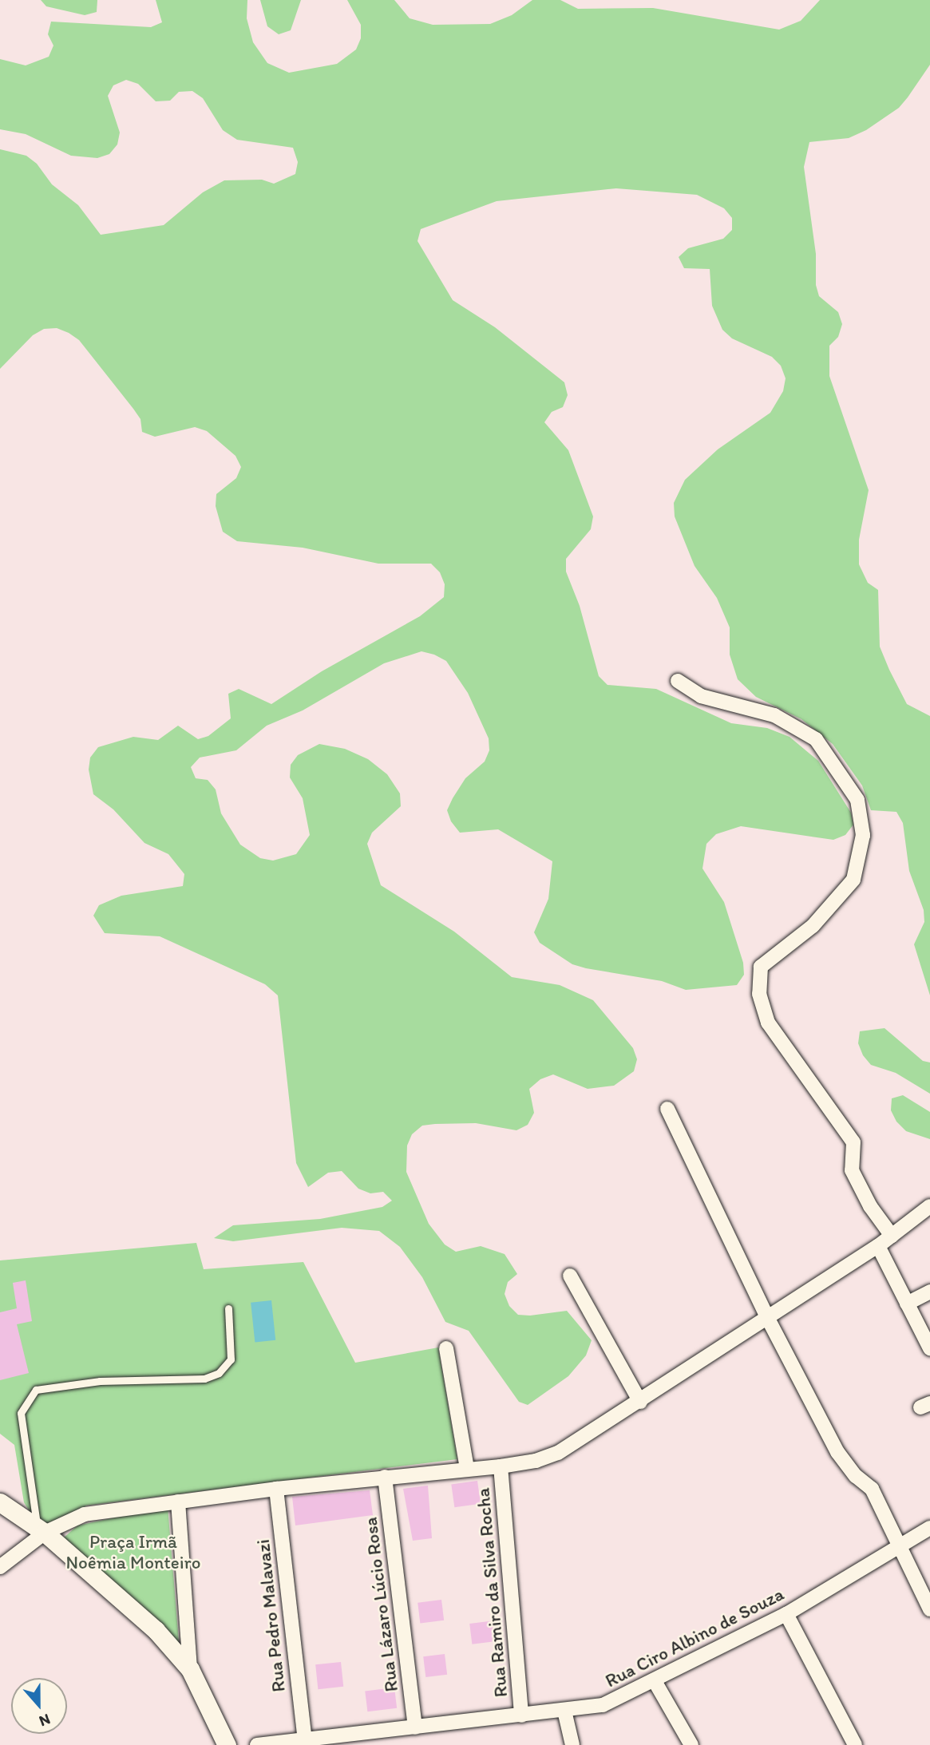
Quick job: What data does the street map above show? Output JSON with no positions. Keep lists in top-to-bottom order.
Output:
{
  "streets": {
    "street": [
      "Rua Ramiro da Silva Rocha",
      "Rua Lázaro Lúcio Rosa",
      "Rua Pedro Malavazi",
      "Rua Ciro Albino de Souza"
    ]
  },
  "crossings": [
    ["Rua Ramiro da Silva Rocha", "Rua Ciro Albino de Souza"],
    ["Rua Lázaro Lúcio Rosa", "Rua Ciro Albino de Souza"],
    ["Rua Pedro Malavazi", "Rua Ciro Albino de Souza"]
  ],
  "parks": ["Praça Irmã Noêmia Monteiro"],
  "north": "bottom"
}
